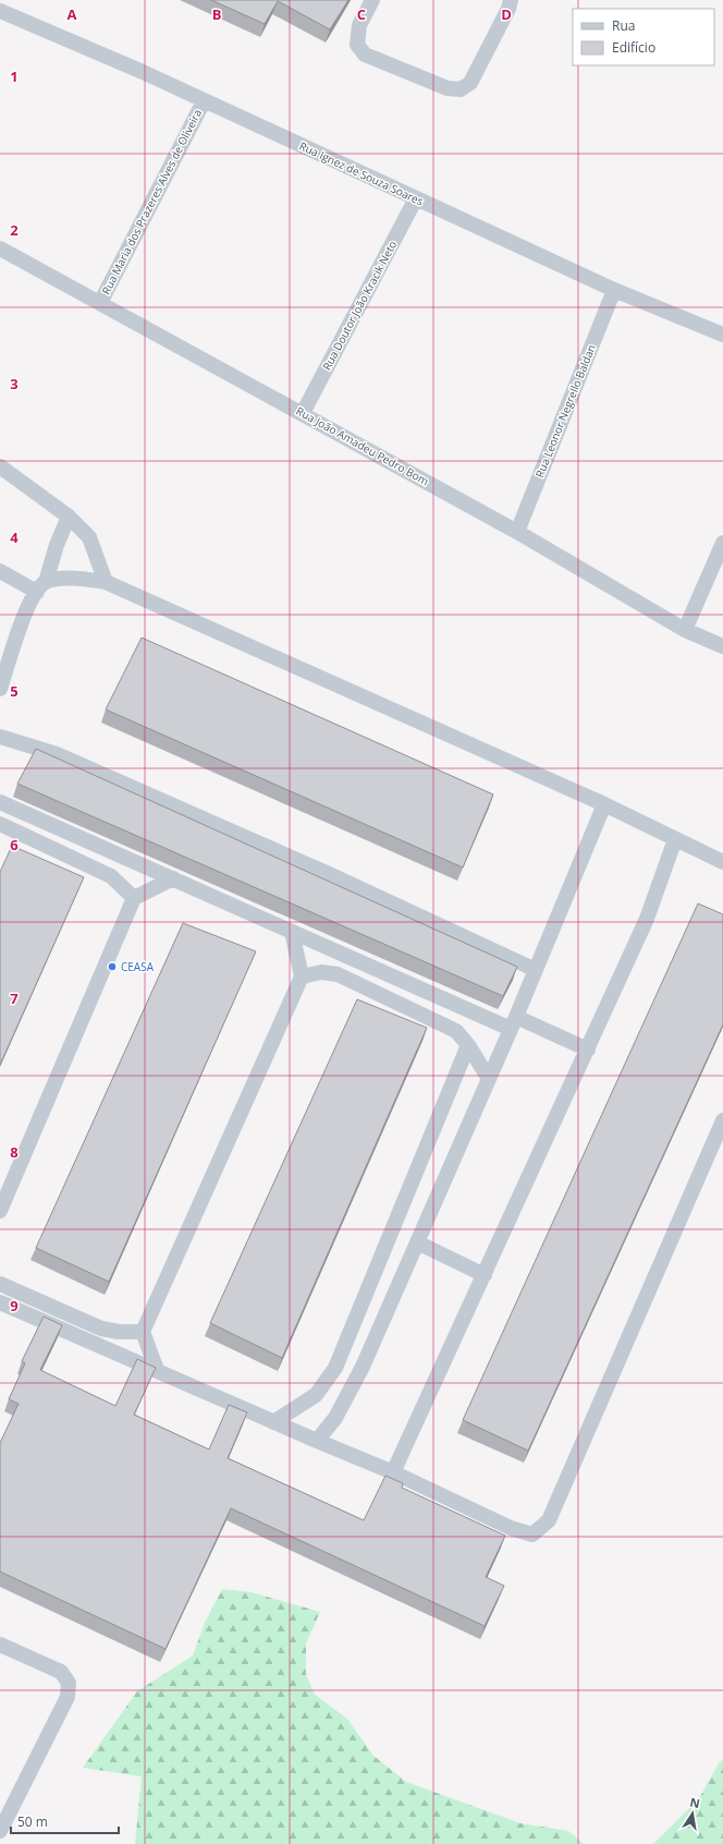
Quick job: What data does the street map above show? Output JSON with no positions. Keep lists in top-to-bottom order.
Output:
{
  "streets": {
    "street": [
      "Rua Ignez de Souza Soares",
      "Rua Maria dos Prazeres Alves de Oliveira",
      "Rua Doutor João Kracik Neto",
      "Rua Leonor Negrello Baldan",
      "Rua João Amadeu Pedro Bom"
    ]
  },
  "crossings": [
    ["Rua Ignez de Souza Soares", "Rua Maria dos Prazeres Alves de Oliveira"],
    ["Rua Ignez de Souza Soares", "Rua Doutor João Kracik Neto"],
    ["Rua Ignez de Souza Soares", "Rua Leonor Negrello Baldan"],
    ["Rua Maria dos Prazeres Alves de Oliveira", "Rua João Amadeu Pedro Bom"],
    ["Rua Doutor João Kracik Neto", "Rua João Amadeu Pedro Bom"],
    ["Rua Leonor Negrello Baldan", "Rua João Amadeu Pedro Bom"]
  ],
  "places": ["CEASA"],
  "legend": ["Rua", "Edifício"],
  "scale_bar": "50 m",
  "north": "top",
  "grid": {
    "columns": [
      "A",
      "B",
      "C",
      "D"
    ],
    "rows": [
      "1",
      "2",
      "3",
      "4",
      "5",
      "6",
      "7",
      "8",
      "9"
    ]
  }
}
